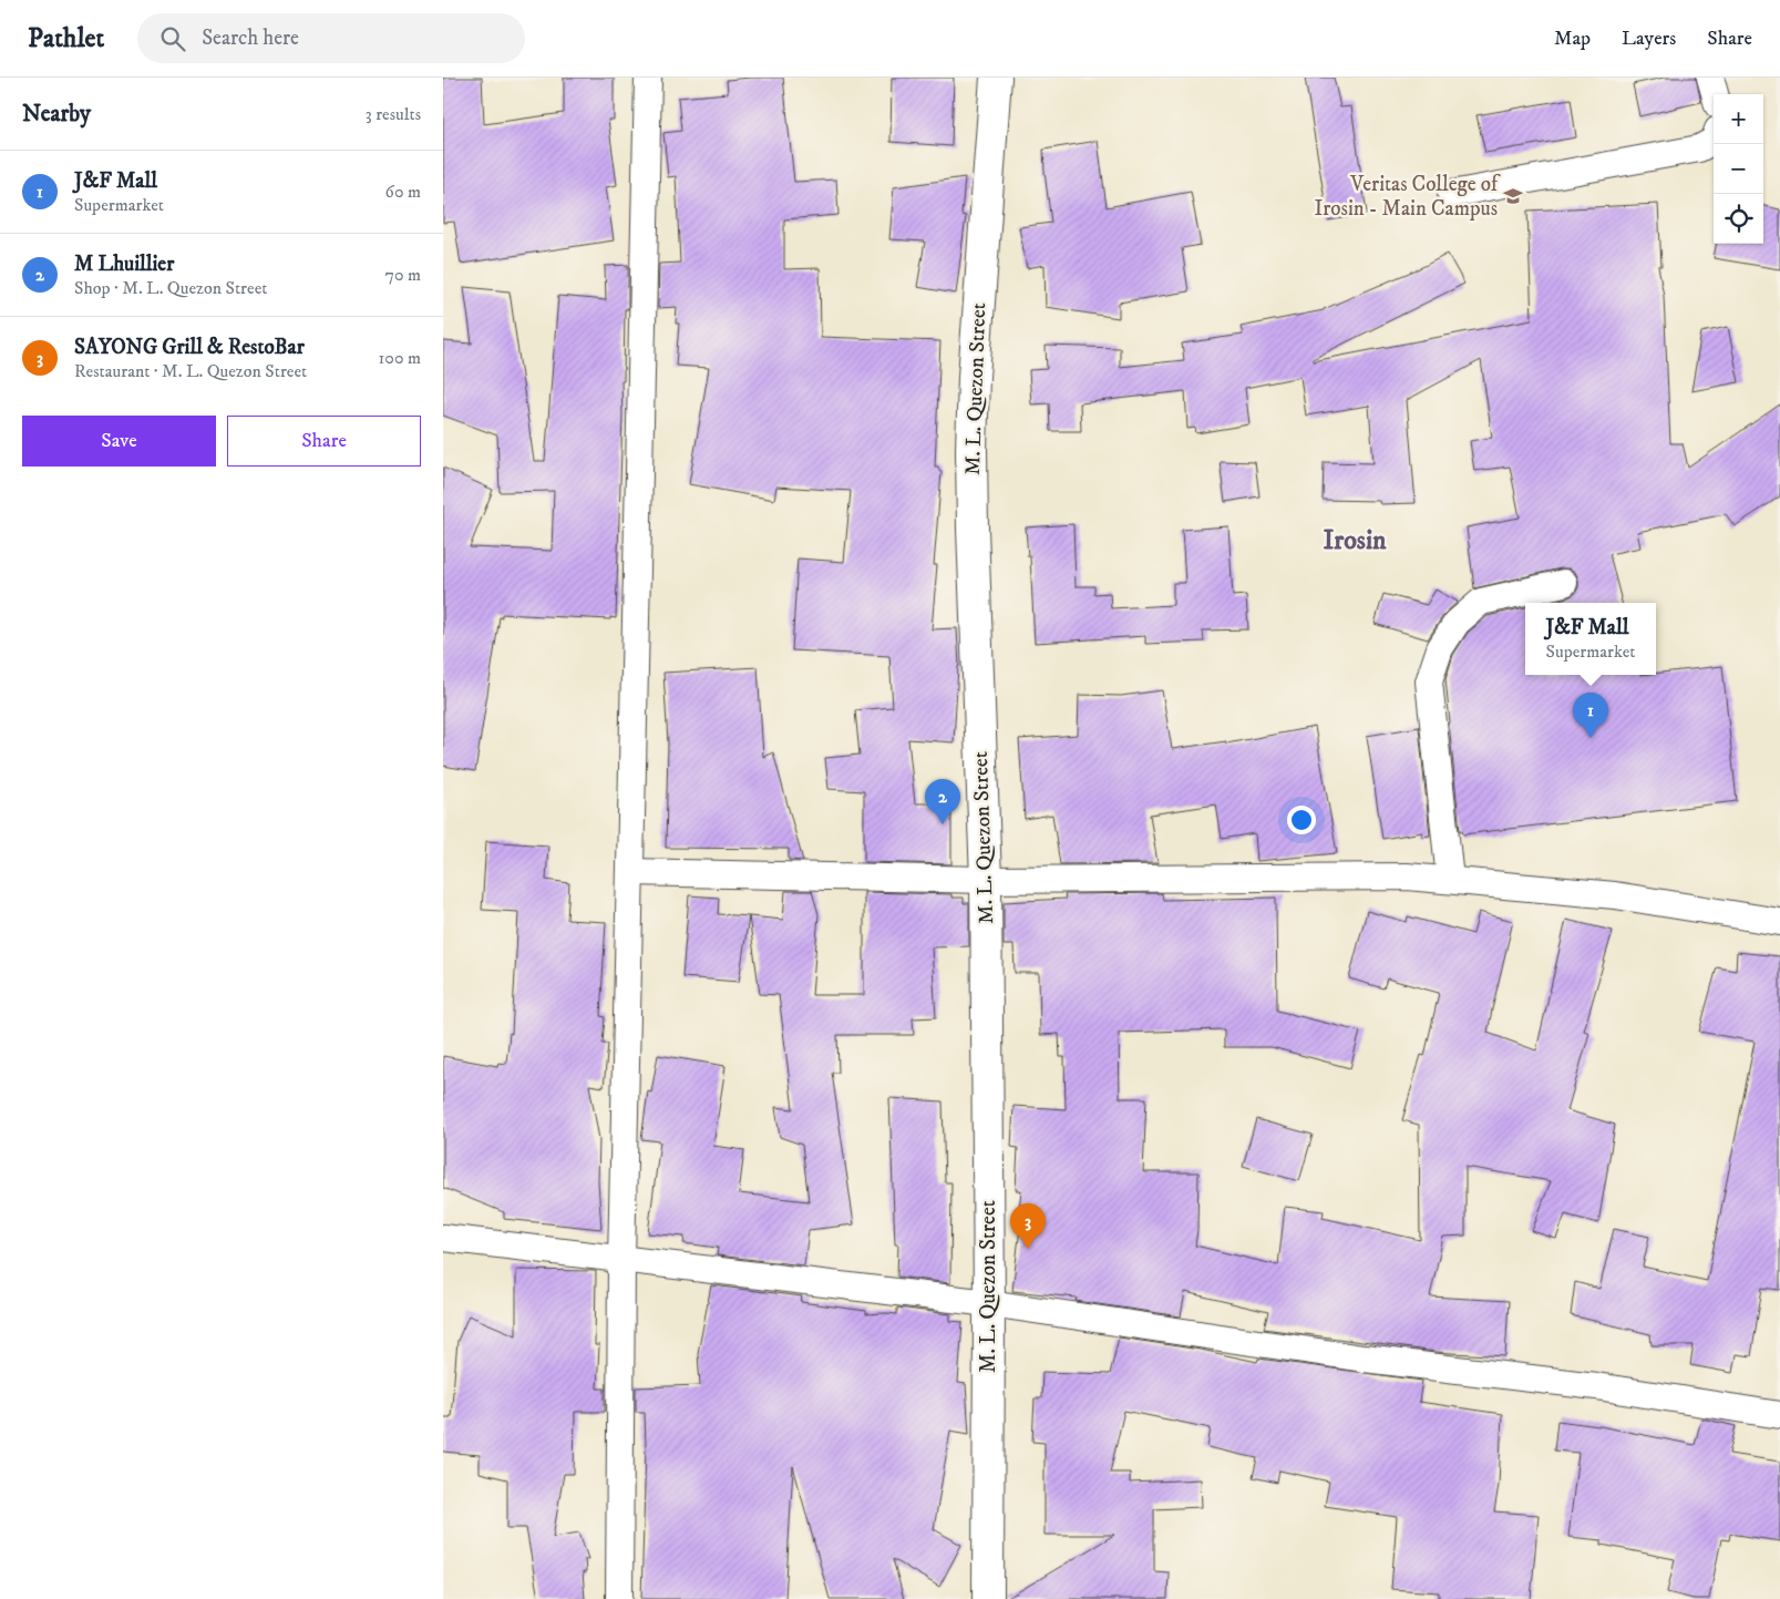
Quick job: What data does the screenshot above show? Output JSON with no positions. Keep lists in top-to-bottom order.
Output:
{
  "streets": {
    "main road": ["M. L. Quezon Street"]
  },
  "districts": ["Irosin"],
  "places": {
    "school or university": ["Veritas College of Irosin - Main Campus"]
  },
  "page": {
    "header": "Pathlet",
    "search": "Search here",
    "nav": ["Map", "Layers", "Share"],
    "heading": ["Nearby", "3 results"],
    "map_buttons": ["+", "−"],
    "list": [
      {
        "mark": "1",
        "name": "J&F Mall",
        "note": "Supermarket",
        "value": "60 m"
      },
      {
        "mark": "2",
        "name": "M Lhuillier",
        "note": "Shop · M. L. Quezon Street",
        "value": "70 m"
      },
      {
        "mark": "3",
        "name": "SAYONG Grill & RestoBar",
        "note": "Restaurant · M. L. Quezon Street",
        "value": "100 m"
      }
    ],
    "buttons": ["Save", "Share"],
    "popup": ["J&F Mall", "Supermarket"],
    "pins": ["1", "2", "3"]
  }
}
